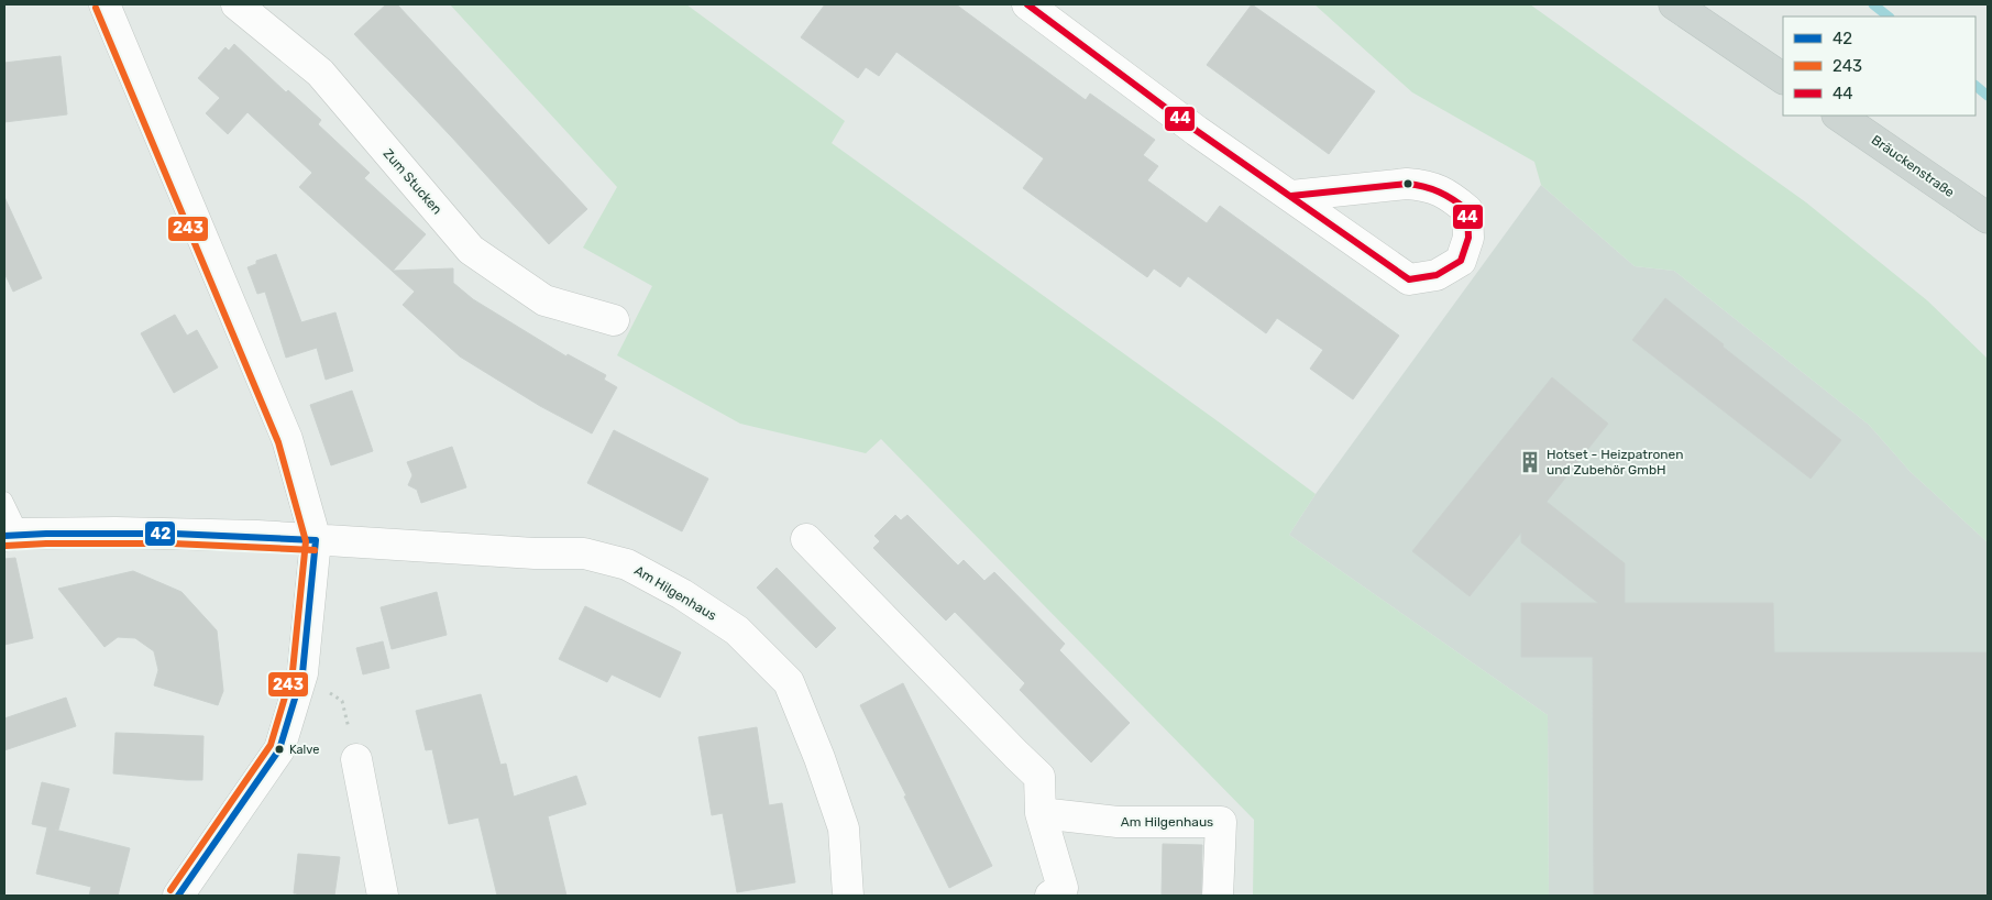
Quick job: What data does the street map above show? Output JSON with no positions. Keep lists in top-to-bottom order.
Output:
{
  "streets": {
    "main road": ["Bräuckenstraße"],
    "street": ["Zum Stucken", "Am Hilgenhaus"]
  },
  "places": {
    "building": ["Hotset - Heizpatronen und Zubehör GmbH"],
    "other": ["Kalve"]
  },
  "lines": ["transit line 44", "transit line 243", "transit line 42"],
  "legend": ["42", "243", "44"]
}
